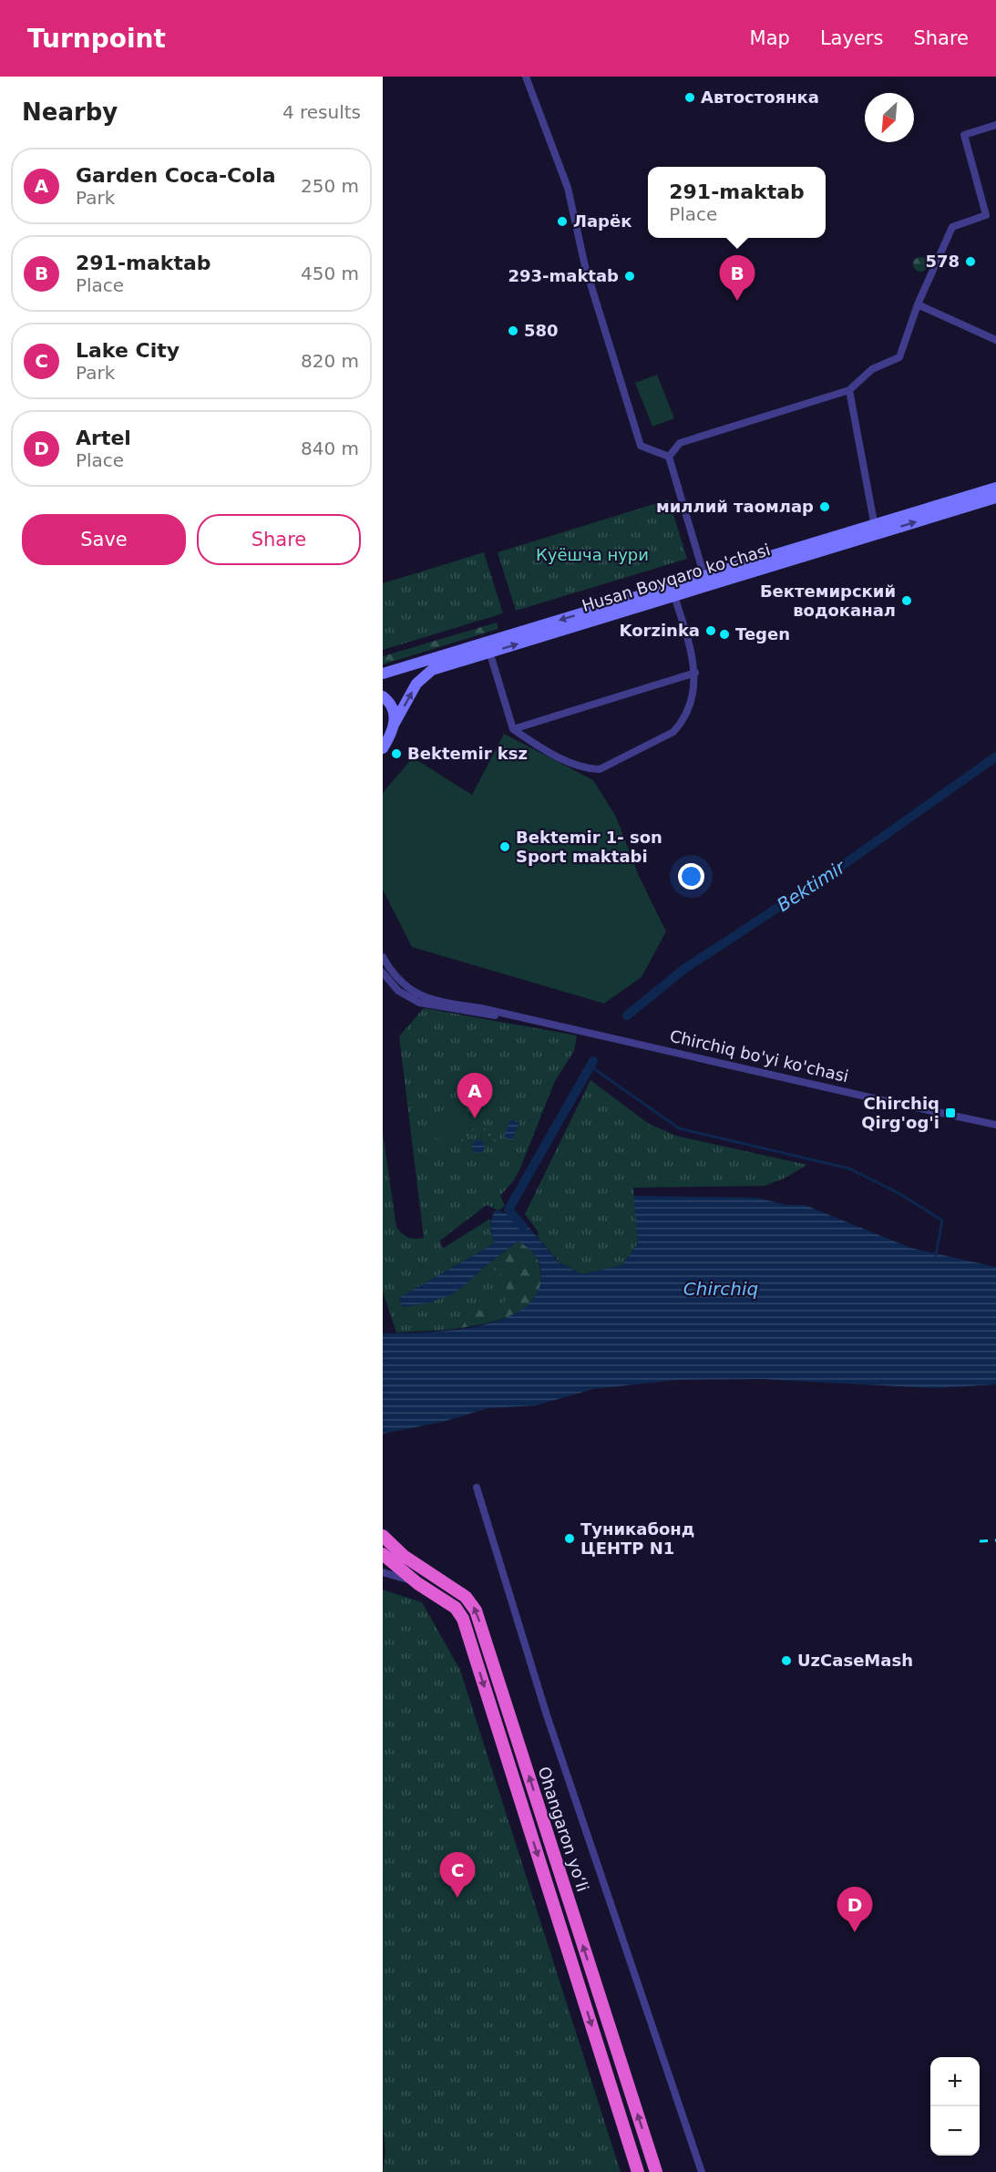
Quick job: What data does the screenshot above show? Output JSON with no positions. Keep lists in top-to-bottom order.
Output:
{
  "streets": {
    "highway": ["Ohangaron yoʻli"],
    "main road": ["Husan Boyqaro ko'chasi"],
    "street": ["Chirchiq bo'yi ko'chasi"]
  },
  "water": ["Bektimir", "Chirchiq"],
  "parks": ["Куёшча нури"],
  "places": {
    "other": [
      "Автостоянка",
      "Ларёк",
      "578",
      "293-maktab",
      "580",
      "миллий таомлар",
      "Бектемирский водоканал",
      "Korzinka",
      "Tegen",
      "Bektemir ksz",
      "Bektemir 1- son Sport maktabi",
      "Туникабонд ЦЕНТР N1",
      "UzCaseMash"
    ],
    "transit": ["Chirchiq Qirg'og'i"]
  },
  "north": "bottom left",
  "page": {
    "header": "Turnpoint",
    "nav": ["Map", "Layers", "Share"],
    "heading": ["Nearby", "4 results"],
    "list": [
      {
        "mark": "A",
        "name": "Garden Coca-Cola",
        "note": "Park",
        "value": "250 m"
      },
      {
        "mark": "B",
        "name": "291-maktab",
        "note": "Place",
        "value": "450 m"
      },
      {
        "mark": "C",
        "name": "Lake City",
        "note": "Park",
        "value": "820 m"
      },
      {
        "mark": "D",
        "name": "Artel",
        "note": "Place",
        "value": "840 m"
      }
    ],
    "popup": ["291-maktab", "Place"],
    "pins": [
      "B",
      "A",
      "C",
      "D"
    ],
    "buttons": ["Save", "Share"],
    "map_buttons": ["+", "−"]
  }
}
